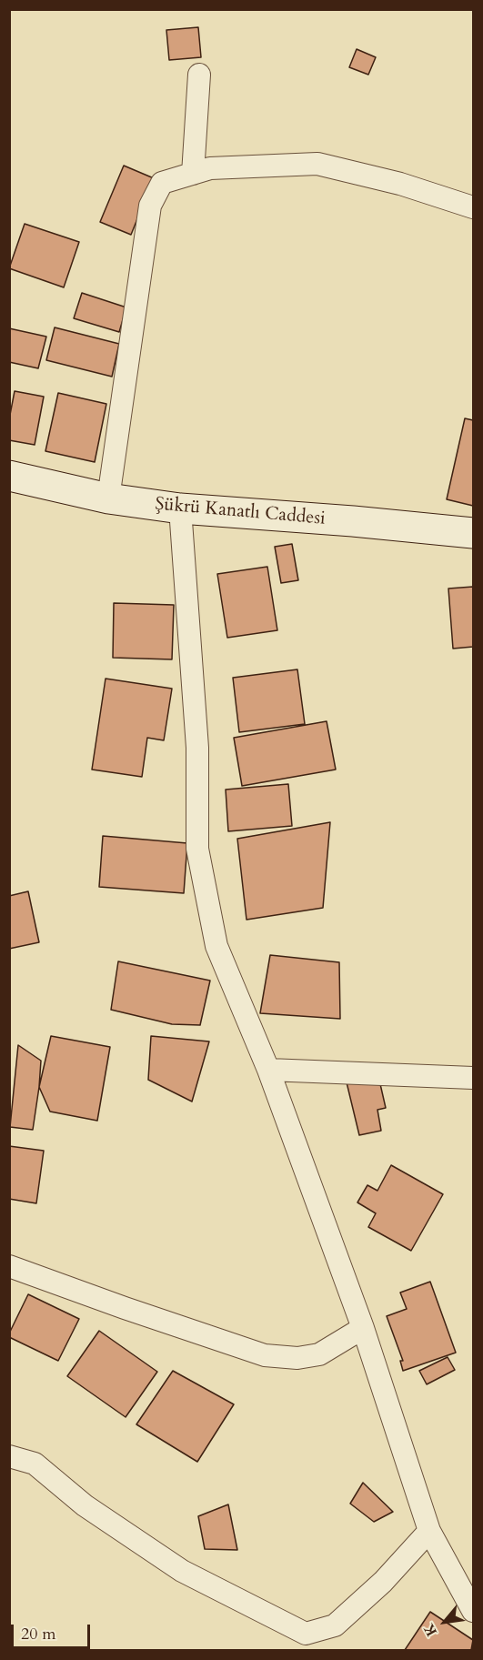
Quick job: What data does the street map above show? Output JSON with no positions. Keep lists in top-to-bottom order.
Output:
{
  "streets": {
    "street": ["Şükrü Kanatlı Caddesi"]
  },
  "scale_bar": "20 m",
  "north": "bottom left"
}
